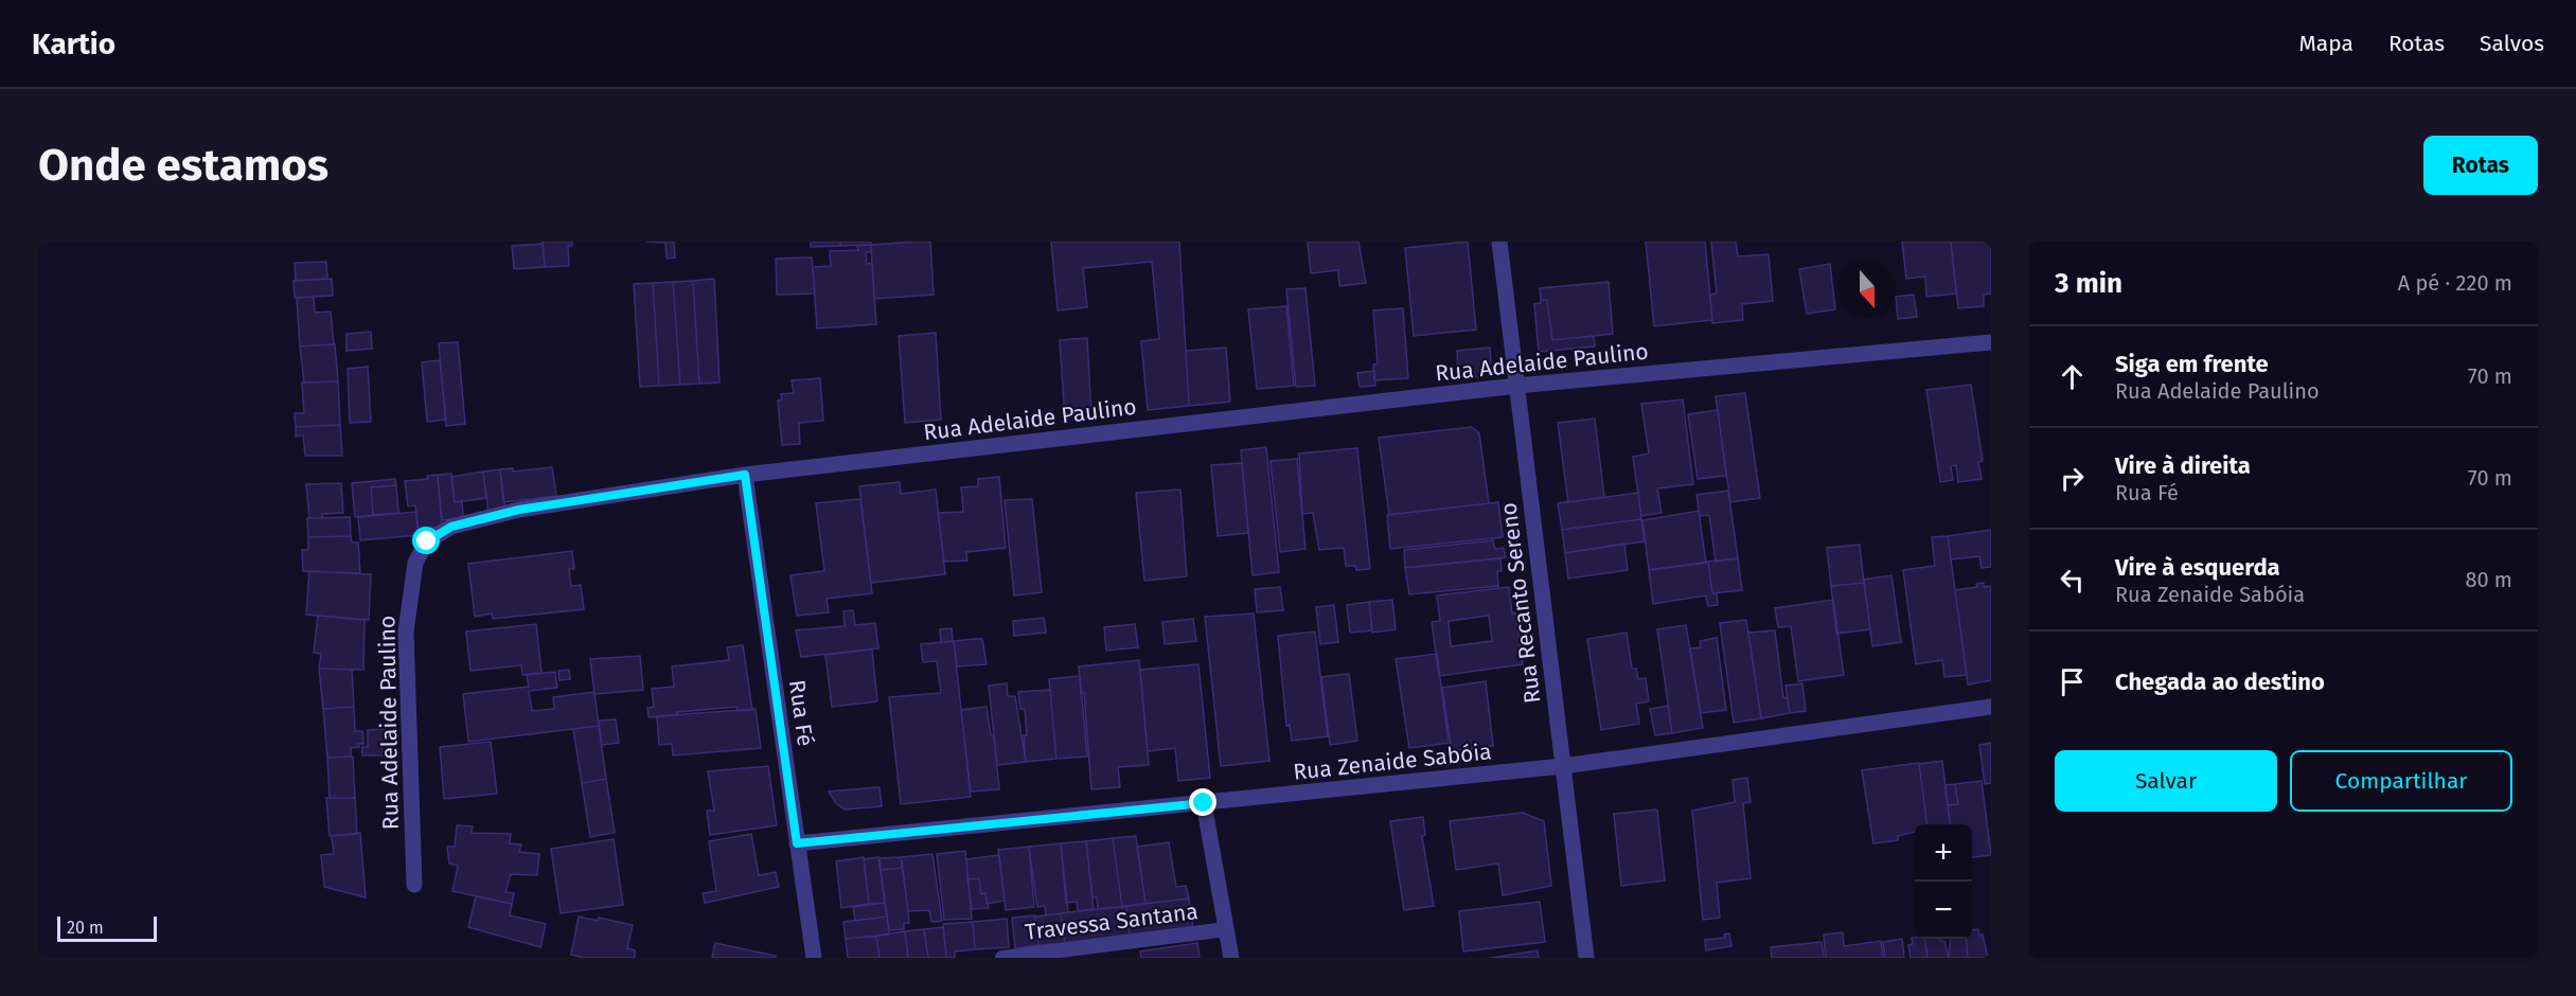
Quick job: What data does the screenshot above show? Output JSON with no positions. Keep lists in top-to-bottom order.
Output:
{
  "streets": {
    "street": [
      "Rua Adelaide Paulino",
      "Rua Recanto Sereno",
      "Rua Fé",
      "Rua Zenaide Sabóia"
    ],
    "lane": ["Travessa Santana"]
  },
  "crossings": [
    ["Rua Adelaide Paulino", "Rua Recanto Sereno"],
    ["Rua Adelaide Paulino", "Rua Fé"],
    ["Rua Recanto Sereno", "Rua Zenaide Sabóia"],
    ["Rua Fé", "Rua Zenaide Sabóia"]
  ],
  "scale_bar": "20 m",
  "north": "bottom",
  "page": {
    "header": "Kartio",
    "nav": ["Mapa", "Rotas", "Salvos"],
    "buttons": [
      "Rotas",
      ["Salvar", "Compartilhar"]
    ],
    "title": "Onde estamos",
    "heading": ["3 min", "A pé · 220 m"],
    "list": [
      ["Siga em frente", "Rua Adelaide Paulino", "70 m"],
      ["Vire à direita", "Rua Fé", "70 m"],
      ["Vire à esquerda", "Rua Zenaide Sabóia", "80 m"],
      "Chegada ao destino"
    ],
    "map_buttons": ["+", "−"],
    "scale": "20 m"
  }
}
